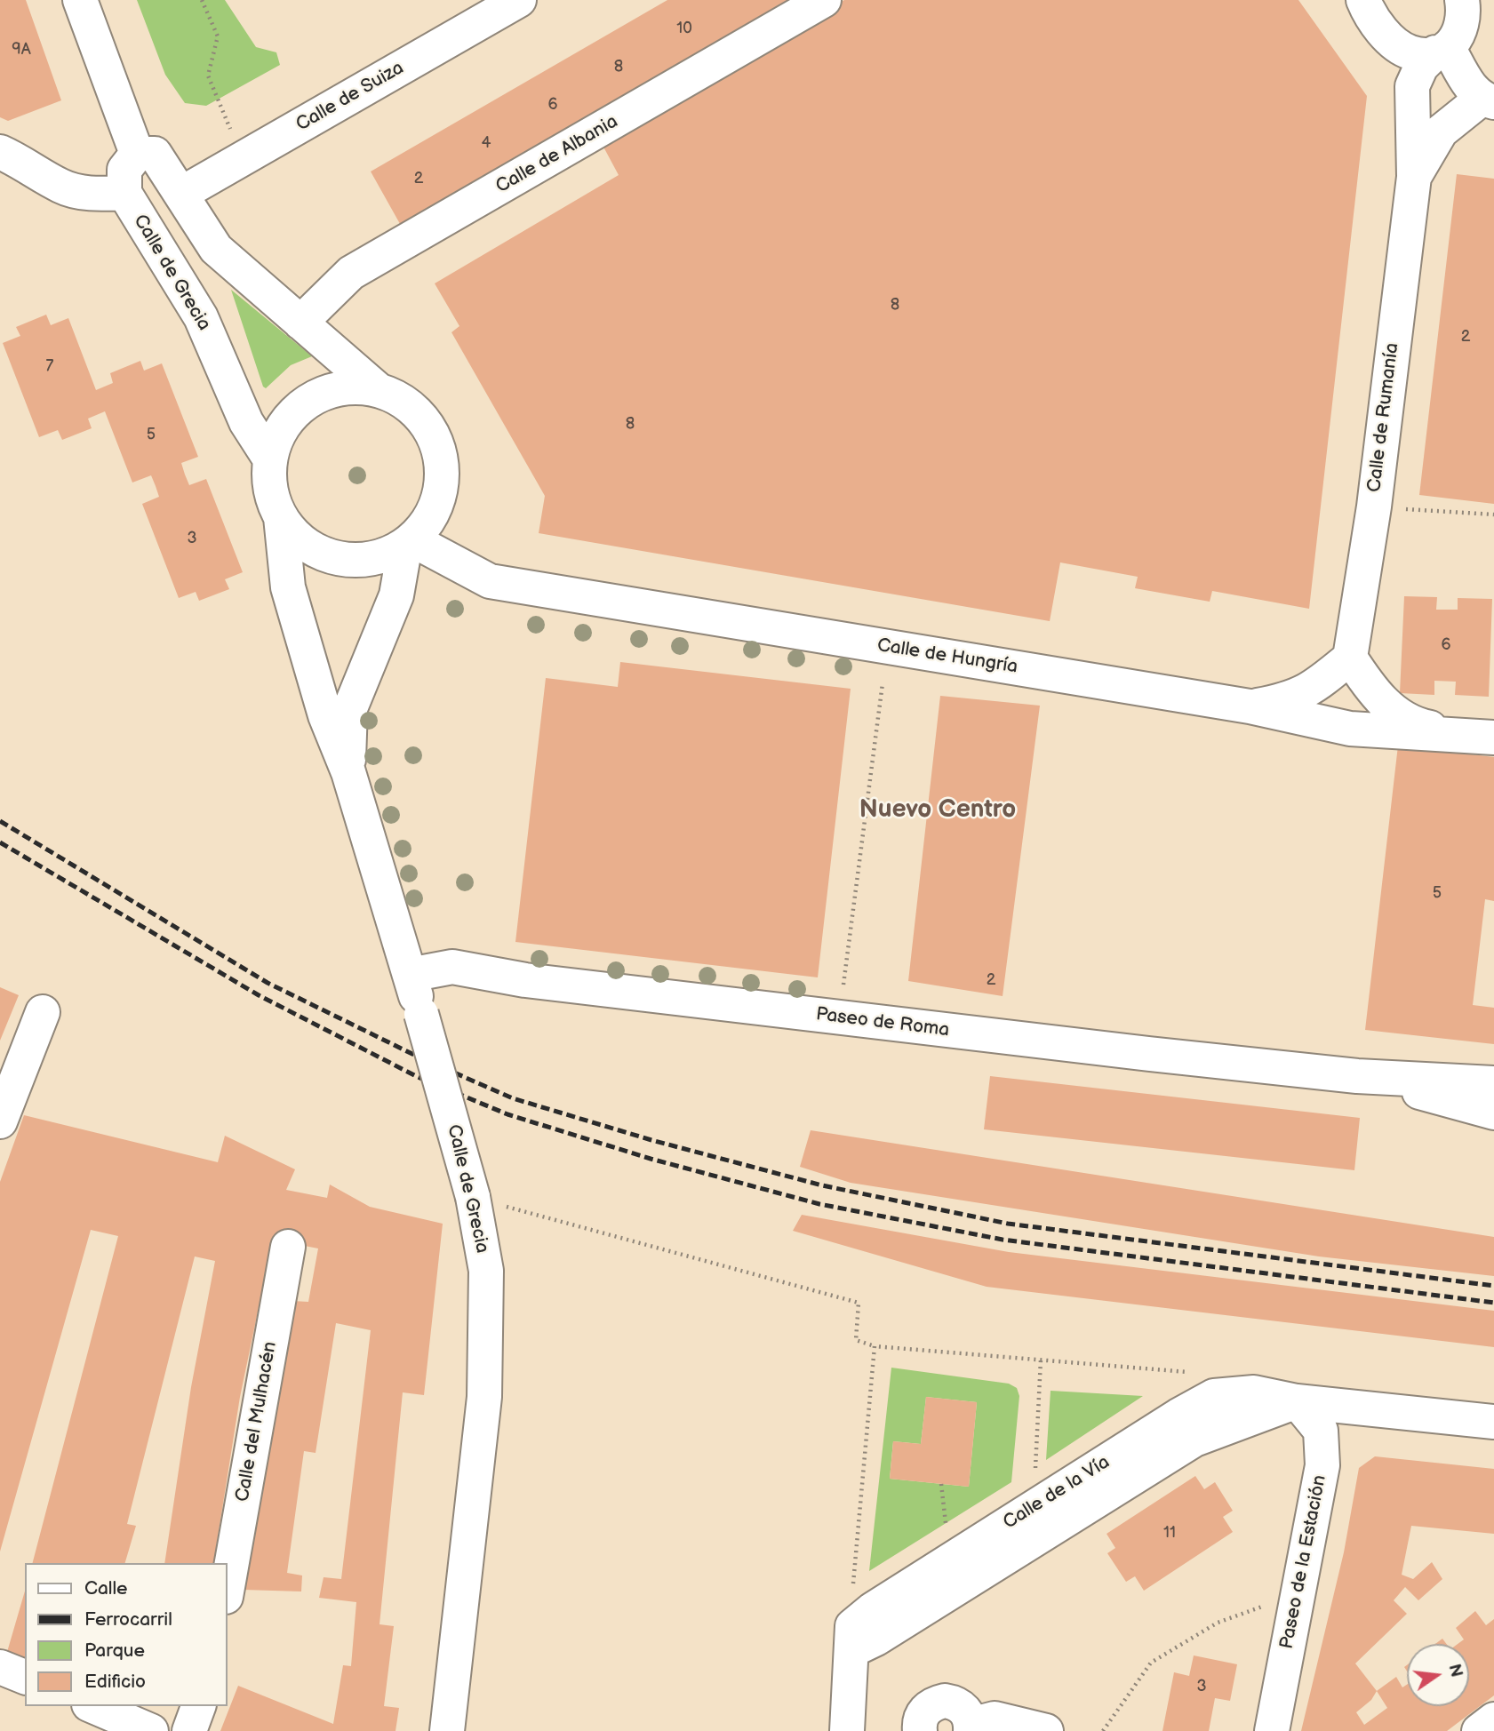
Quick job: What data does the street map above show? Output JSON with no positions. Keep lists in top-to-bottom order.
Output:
{
  "streets": {
    "street": [
      "Calle de Suiza",
      "Calle de Albania",
      "Calle de Grecia",
      "Calle de Rumanía",
      "Calle de Hungría",
      "Paseo de Roma",
      "Calle del Mulhacén",
      "Calle de la Vía",
      "Paseo de la Estación"
    ]
  },
  "crossings": [
    ["Calle de Grecia", "Calle de Hungría"],
    ["Calle de Grecia", "Paseo de Roma"],
    ["Calle de la Vía", "Paseo de la Estación"]
  ],
  "districts": ["Nuevo Centro"],
  "house_numbers": [
    "10",
    "9A",
    "8",
    "6",
    "4",
    "2",
    "8",
    "2",
    "7",
    "8",
    "5",
    "3",
    "6",
    "5",
    "2",
    "11",
    "3"
  ],
  "legend": [
    "Calle",
    "Ferrocarril",
    "Parque",
    "Edificio"
  ],
  "north": "right"
}
